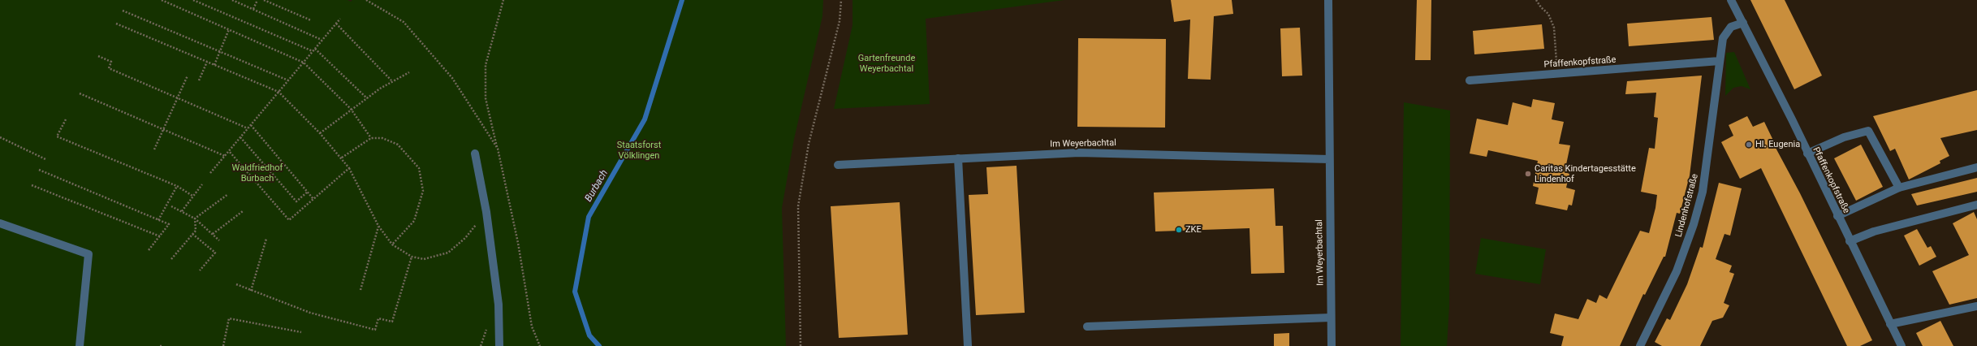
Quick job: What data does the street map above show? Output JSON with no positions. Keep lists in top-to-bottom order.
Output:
{
  "streets": {
    "street": ["Pfaffenkopfstraße", "Im Weyerbachtal", "Lindenhofstraße"]
  },
  "crossings": [
    ["Pfaffenkopfstraße", "Lindenhofstraße"]
  ],
  "water": ["Burbach"],
  "parks": ["Gartenfreunde Weyerbachtal", "Staatsforst Völklingen", "Waldfriedhof Burbach"],
  "places": ["Hl. Eugenia", "Caritas Kindertagesstätte Lindenhof", "ZKE"]
}
